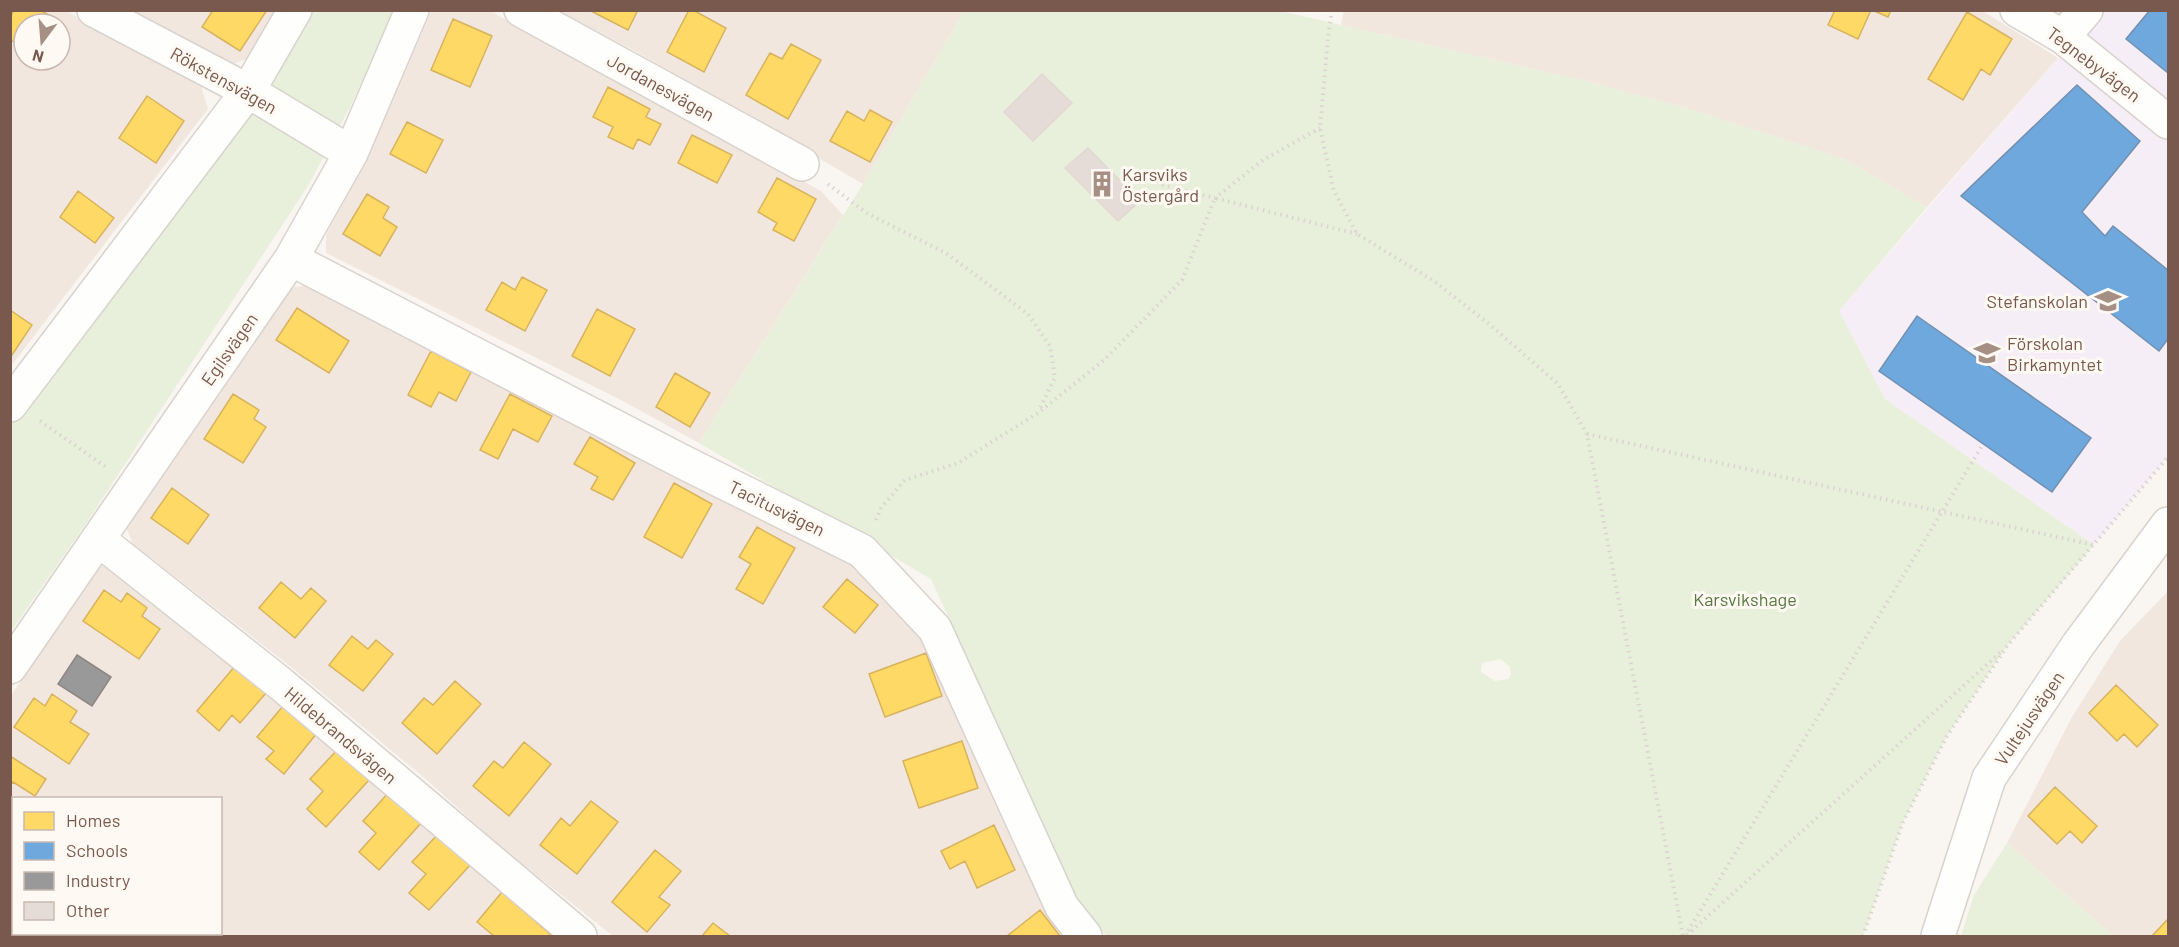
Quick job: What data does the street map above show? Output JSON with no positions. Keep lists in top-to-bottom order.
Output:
{
  "streets": {
    "street": [
      "Tegnebyvägen",
      "Rökstensvägen",
      "Jordanesvägen",
      "Egilsvägen",
      "Tacitusvägen",
      "Vultejusvägen",
      "Hildebrandsvägen"
    ]
  },
  "crossings": [
    ["Rökstensvägen", "Egilsvägen"],
    ["Egilsvägen", "Tacitusvägen"],
    ["Egilsvägen", "Hildebrandsvägen"]
  ],
  "parks": ["Karsvikshage"],
  "places": {
    "building": ["Karsviks Östergård"],
    "school or university": ["Stefanskolan", "Förskolan Birkamyntet"]
  },
  "legend": [
    "Homes",
    "Schools",
    "Industry",
    "Other"
  ],
  "north": "bottom"
}
